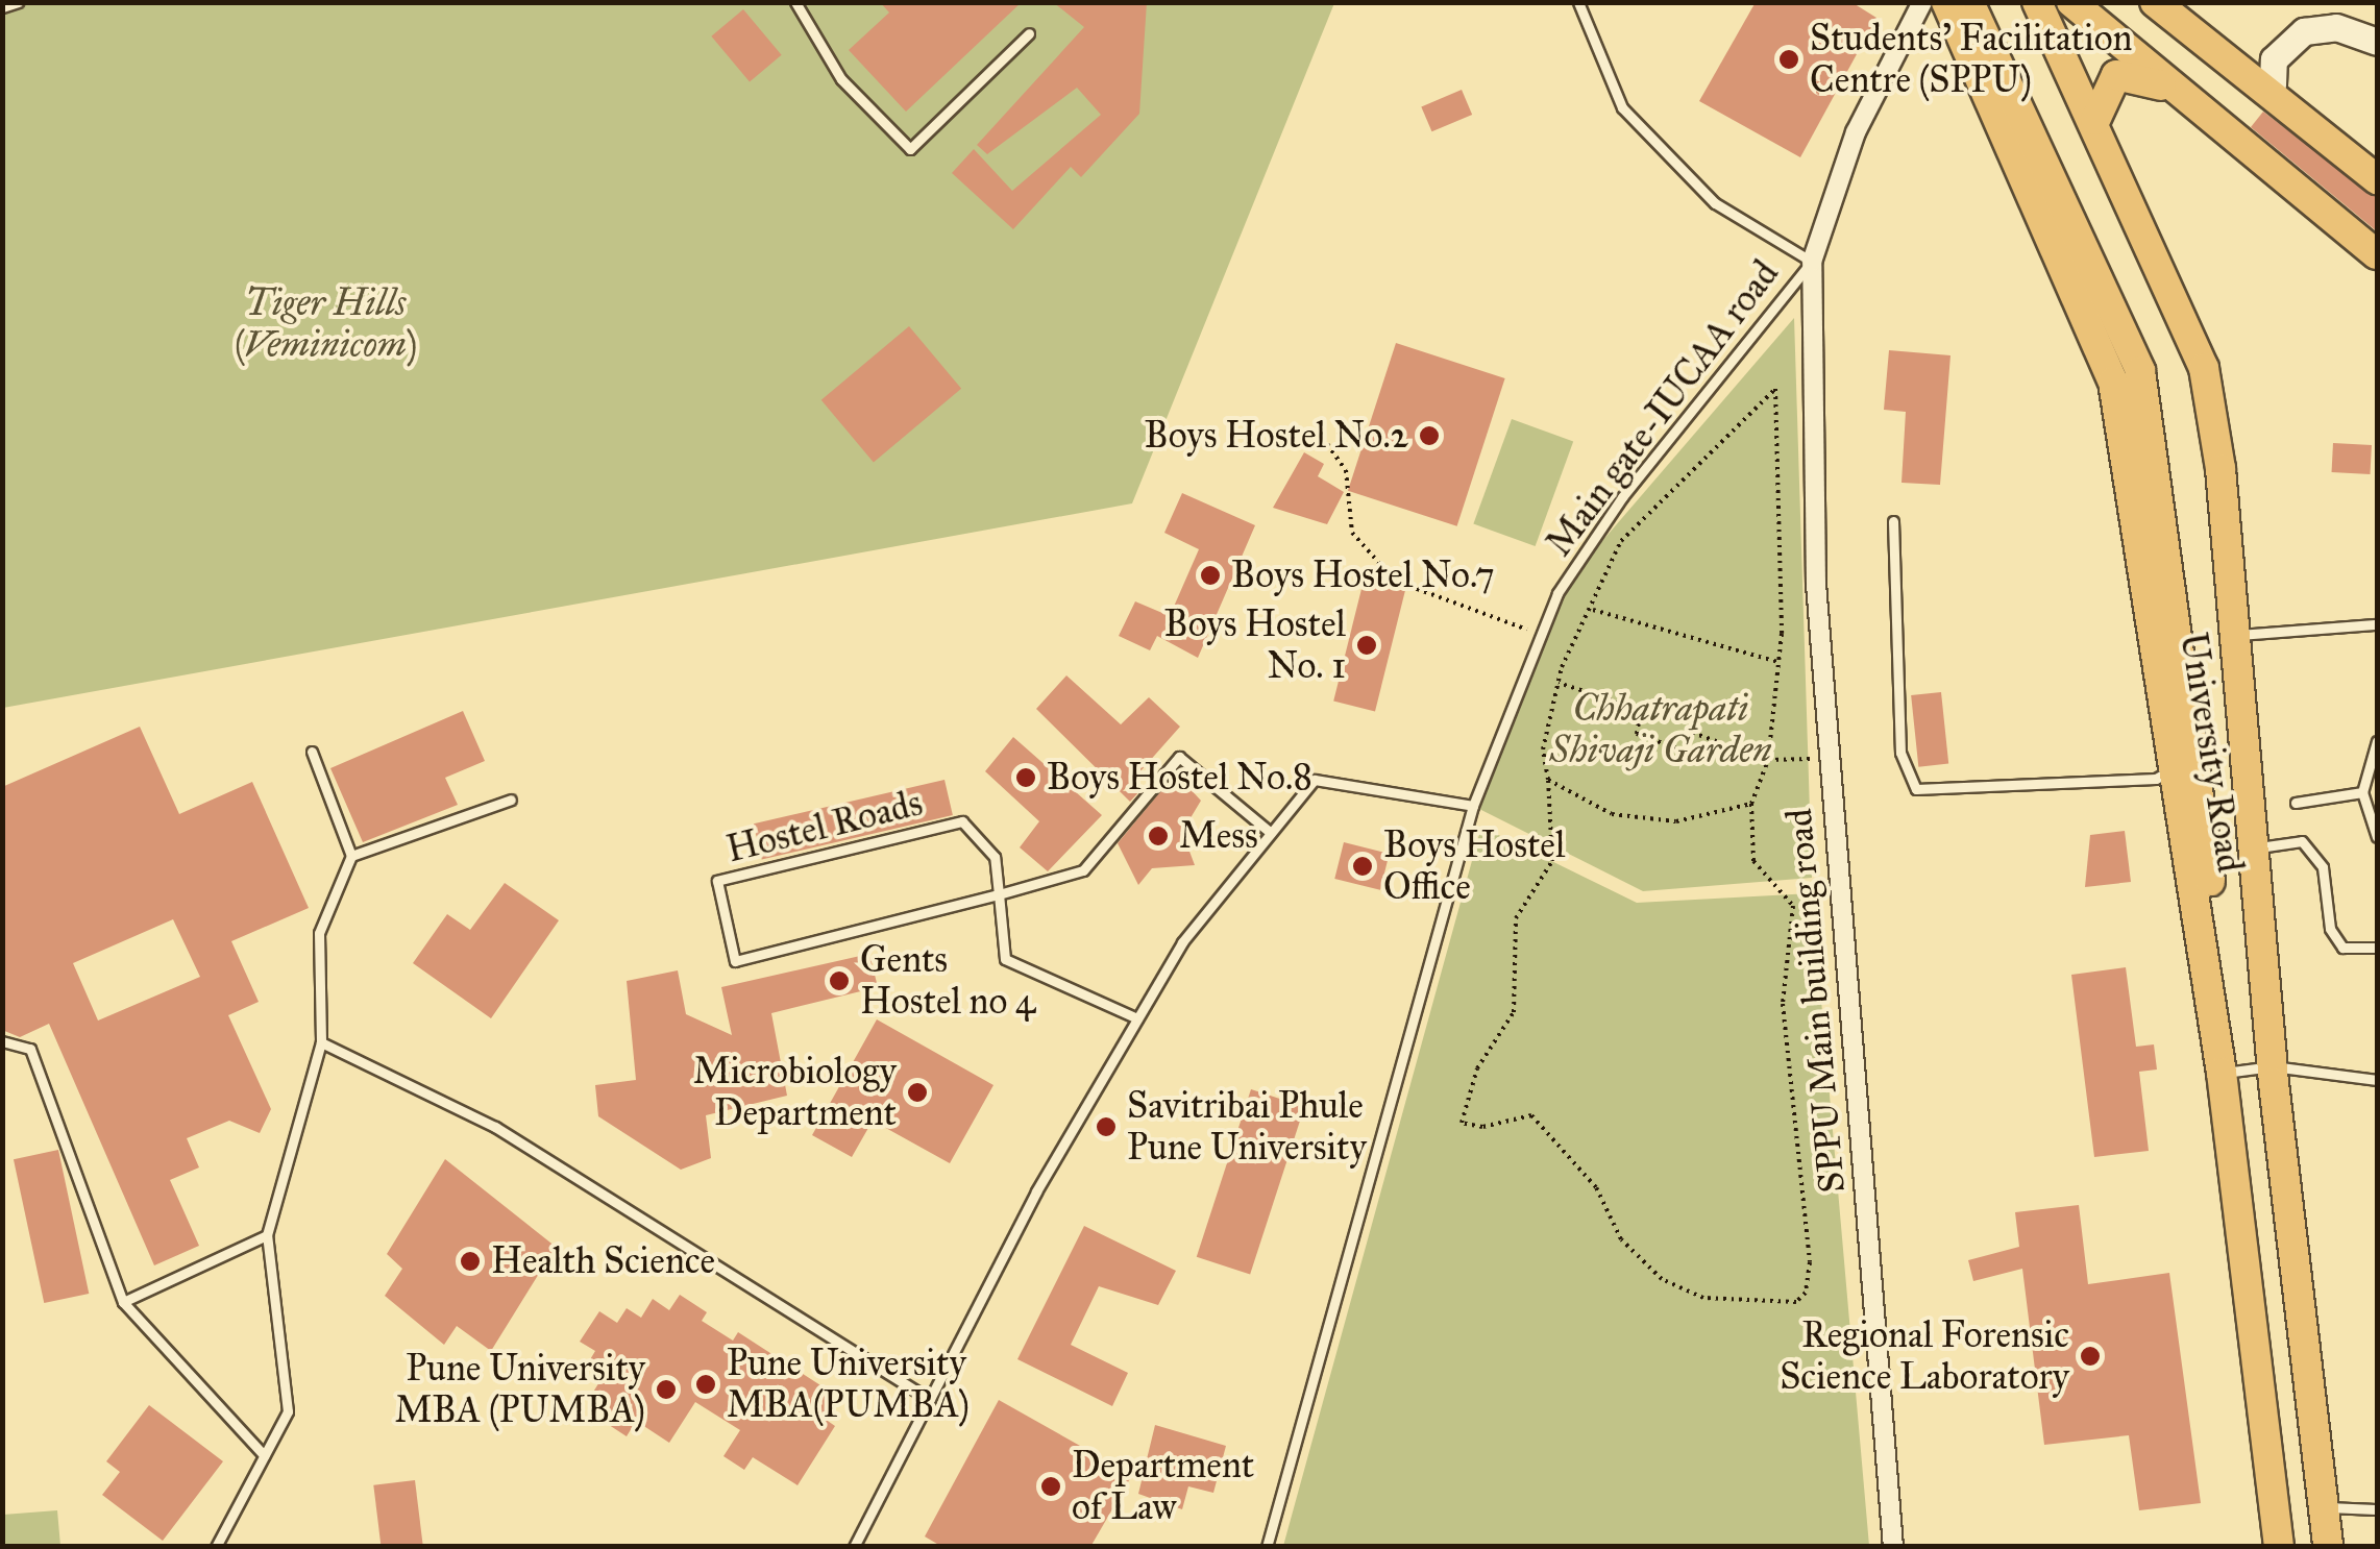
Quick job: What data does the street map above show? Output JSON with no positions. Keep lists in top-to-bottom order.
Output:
{
  "streets": {
    "main road": ["University Road"],
    "street": ["SPPU Main building road"],
    "lane": ["Main gate-IUCAA road", "Hostel Roads"]
  },
  "crossings": [
    ["Main gate-IUCAA road", "SPPU Main building road"]
  ],
  "parks": ["Tiger Hills (Veminicom)", "Chhatrapati Shivaji Garden"],
  "places": [
    "Students' Facilitation Centre (SPPU)",
    "Boys Hostel No.2",
    "Boys Hostel No.7",
    "Boys Hostel No. 1",
    "Boys Hostel No.8",
    "Mess",
    "Boys Hostel Office",
    "Gents Hostel no 4",
    "Microbiology Department",
    "Savitribai Phule Pune University",
    "Health Science",
    "Regional Forensic Science Laboratory",
    "Pune University MBA(PUMBA)",
    "Pune University MBA (PUMBA)",
    "Department of Law"
  ]
}
